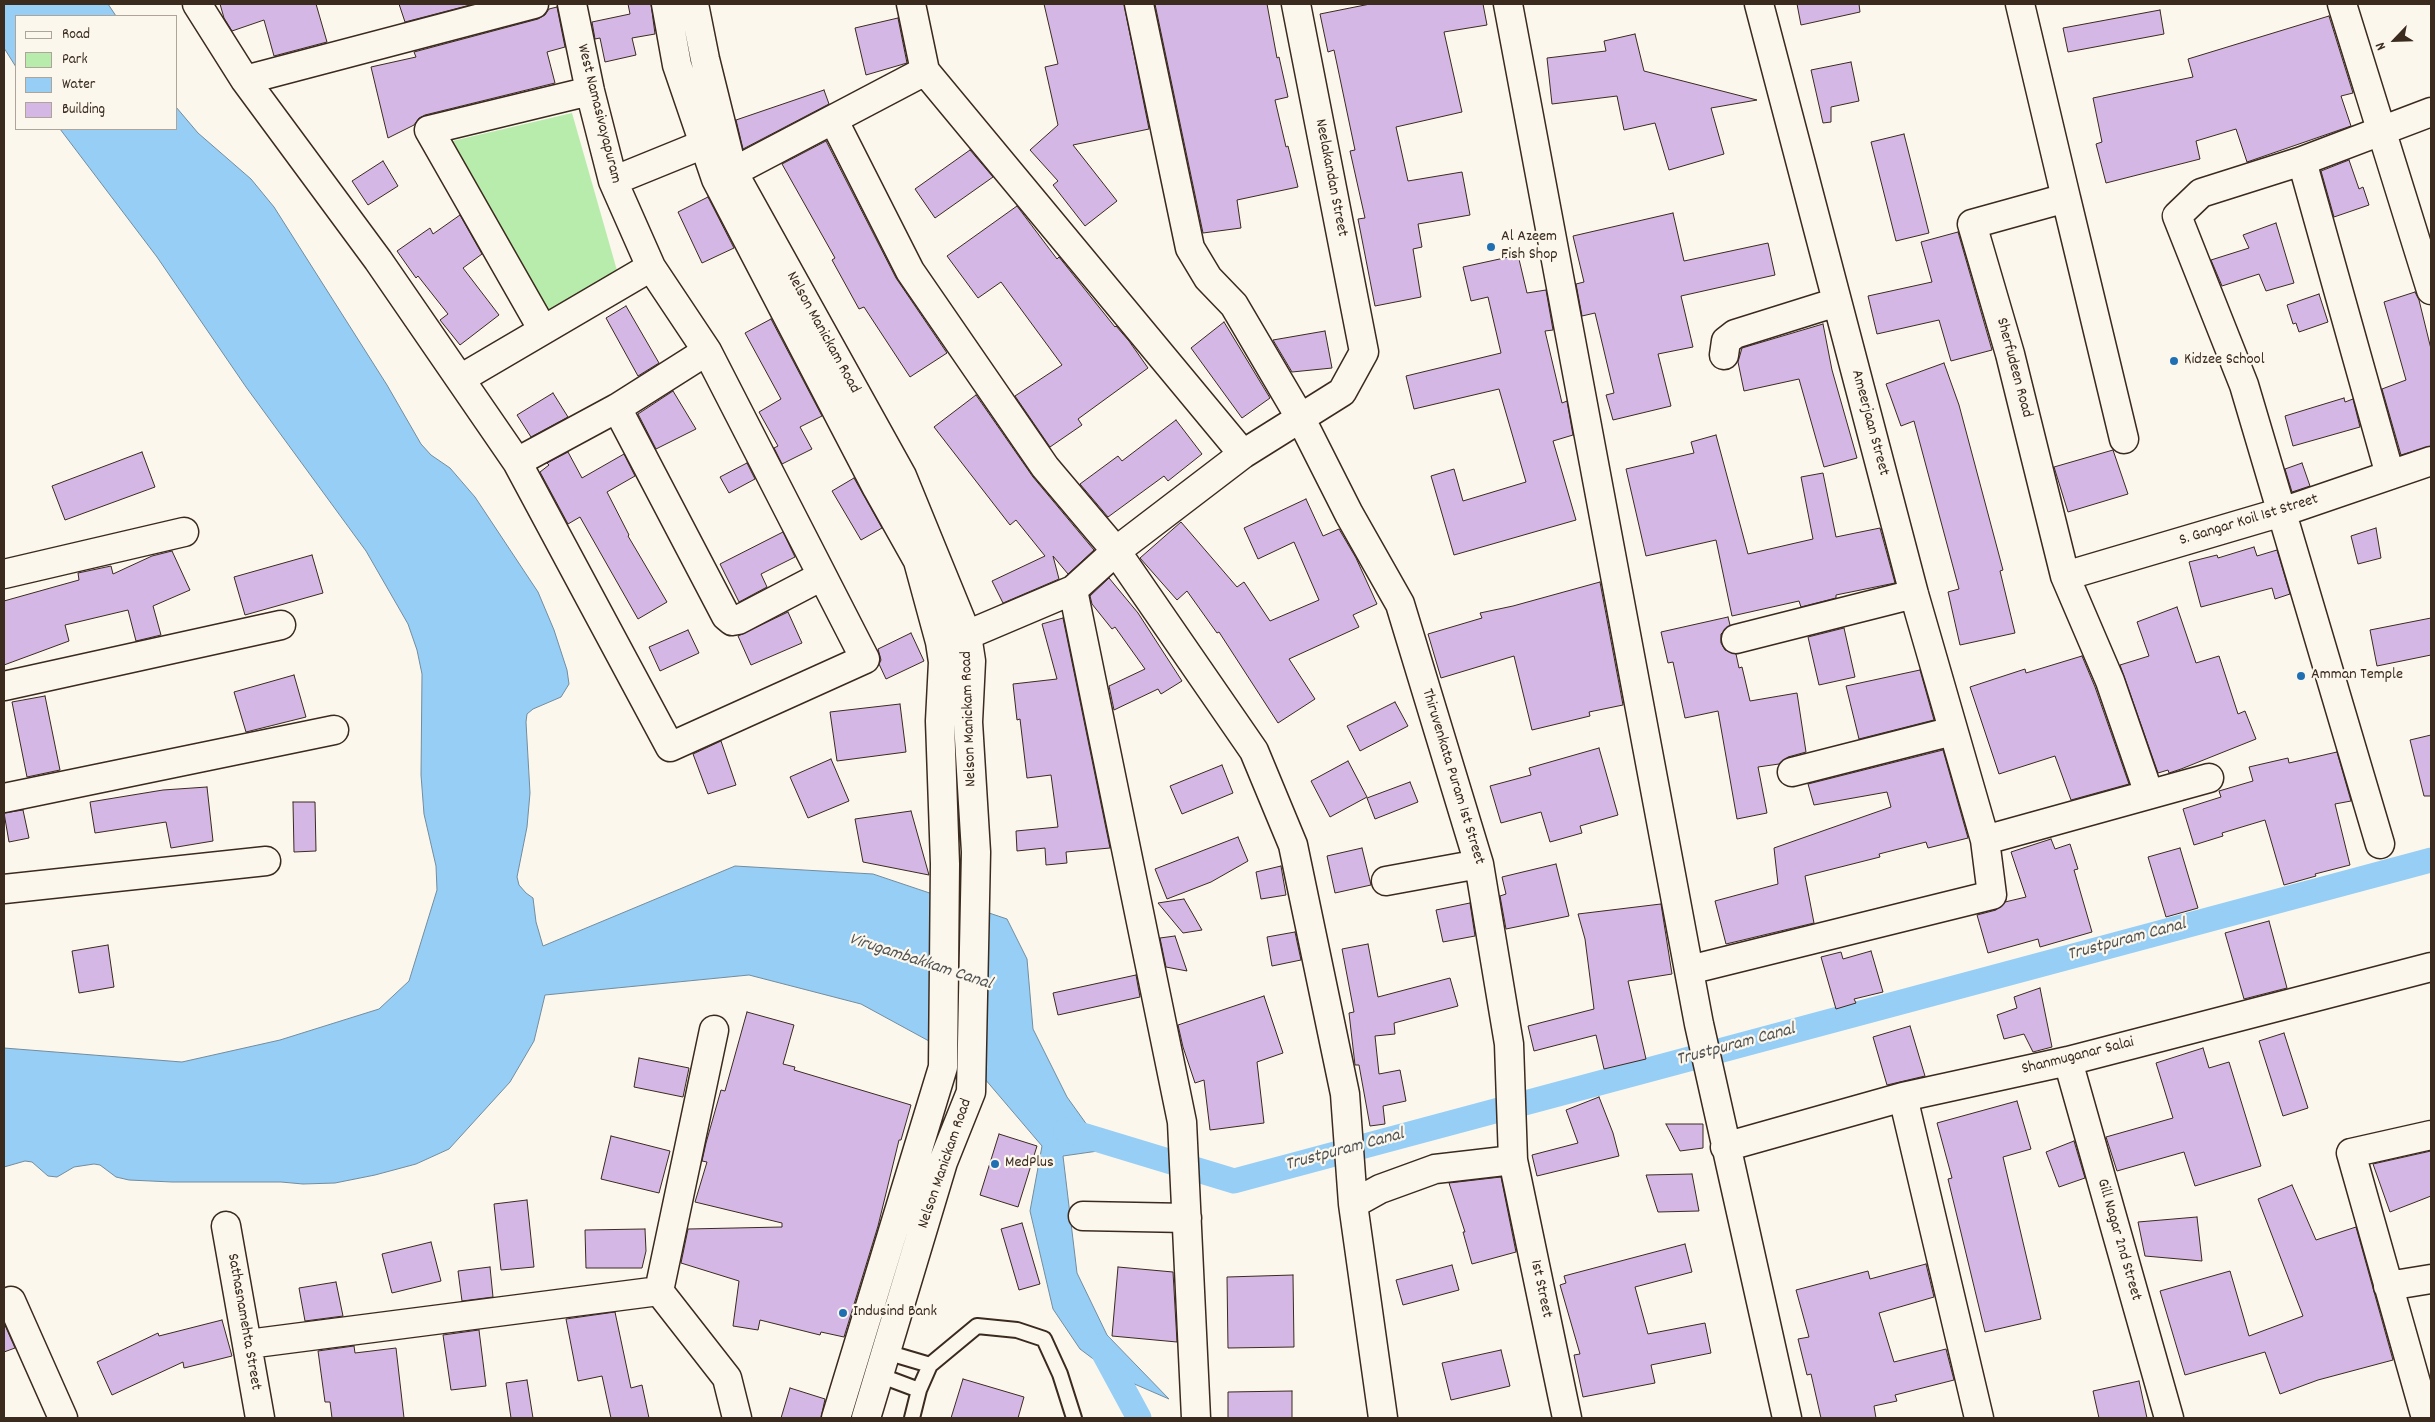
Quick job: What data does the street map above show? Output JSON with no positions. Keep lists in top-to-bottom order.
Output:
{
  "streets": {
    "street": [
      "West Namasivayapuram",
      "Neelakandan Street",
      "Nelson Manickam Road",
      "Sherfudeen Road",
      "Ameerjaan Street",
      "S. Gangar Koil 1st Street",
      "Thiruvenkata Puram 1st Street",
      "Shanmuganar Salai",
      "Gill Nagar 2nd Street",
      "1st Street",
      "Sathasnamehta Street"
    ]
  },
  "crossings": [
    ["Neelakandan Street", "Thiruvenkata Puram 1st Street"],
    ["Sherfudeen Road", "S. Gangar Koil 1st Street"],
    ["Thiruvenkata Puram 1st Street", "1st Street"],
    ["Shanmuganar Salai", "Gill Nagar 2nd Street"]
  ],
  "water": ["Trustpuram Canal", "Virugambakkam Canal"],
  "places": [
    "Al Azeem Fish Shop",
    "Kidzee School",
    "Amman Temple",
    "MedPlus",
    "Indusind Bank"
  ],
  "legend": [
    "Road",
    "Park",
    "Water",
    "Building"
  ],
  "north": "bottom left"
}
